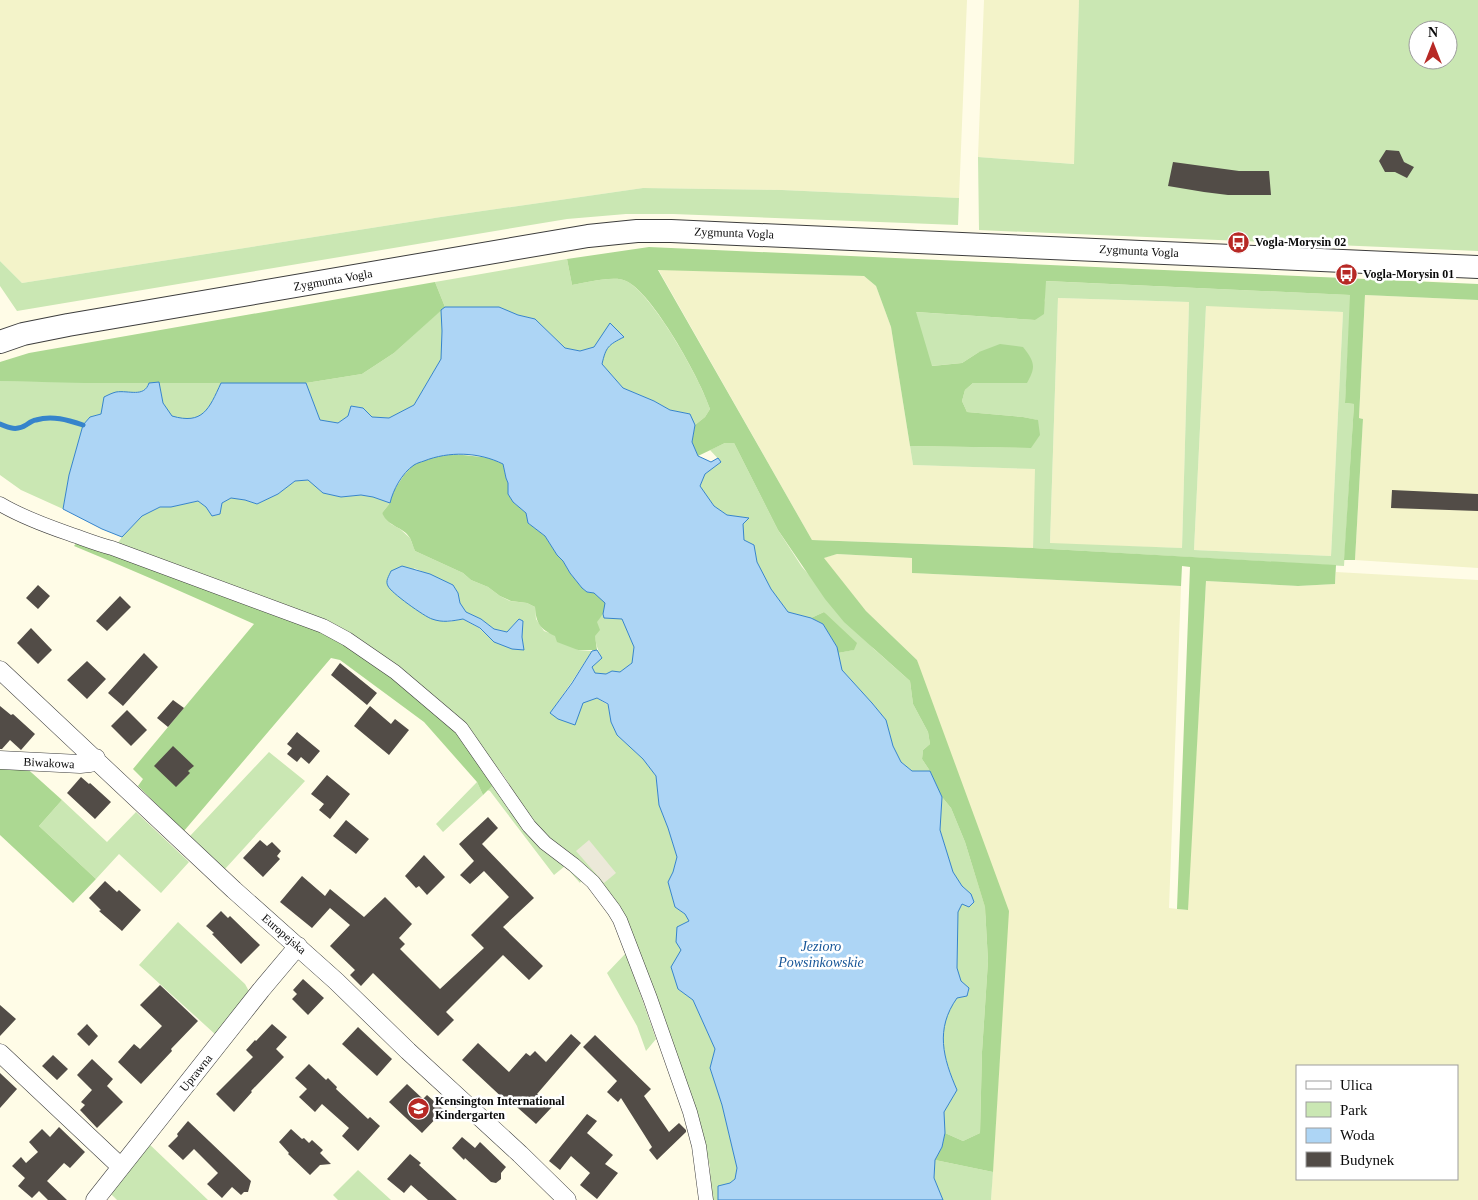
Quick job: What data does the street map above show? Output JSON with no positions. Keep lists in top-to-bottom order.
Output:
{
  "streets": {
    "street": [
      "Zygmunta Vogla",
      "Biwakowa",
      "Europejska",
      "Uprawna"
    ]
  },
  "crossings": [
    ["Biwakowa", "Europejska"],
    ["Europejska", "Uprawna"]
  ],
  "water": ["Jezioro Powsinkowskie"],
  "places": {
    "bus stop": ["Vogla-Morysin 02", "Vogla-Morysin 01"],
    "school or university": ["Kensington International Kindergarten"]
  },
  "legend": [
    "Ulica",
    "Park",
    "Woda",
    "Budynek"
  ],
  "north": "top"
}
